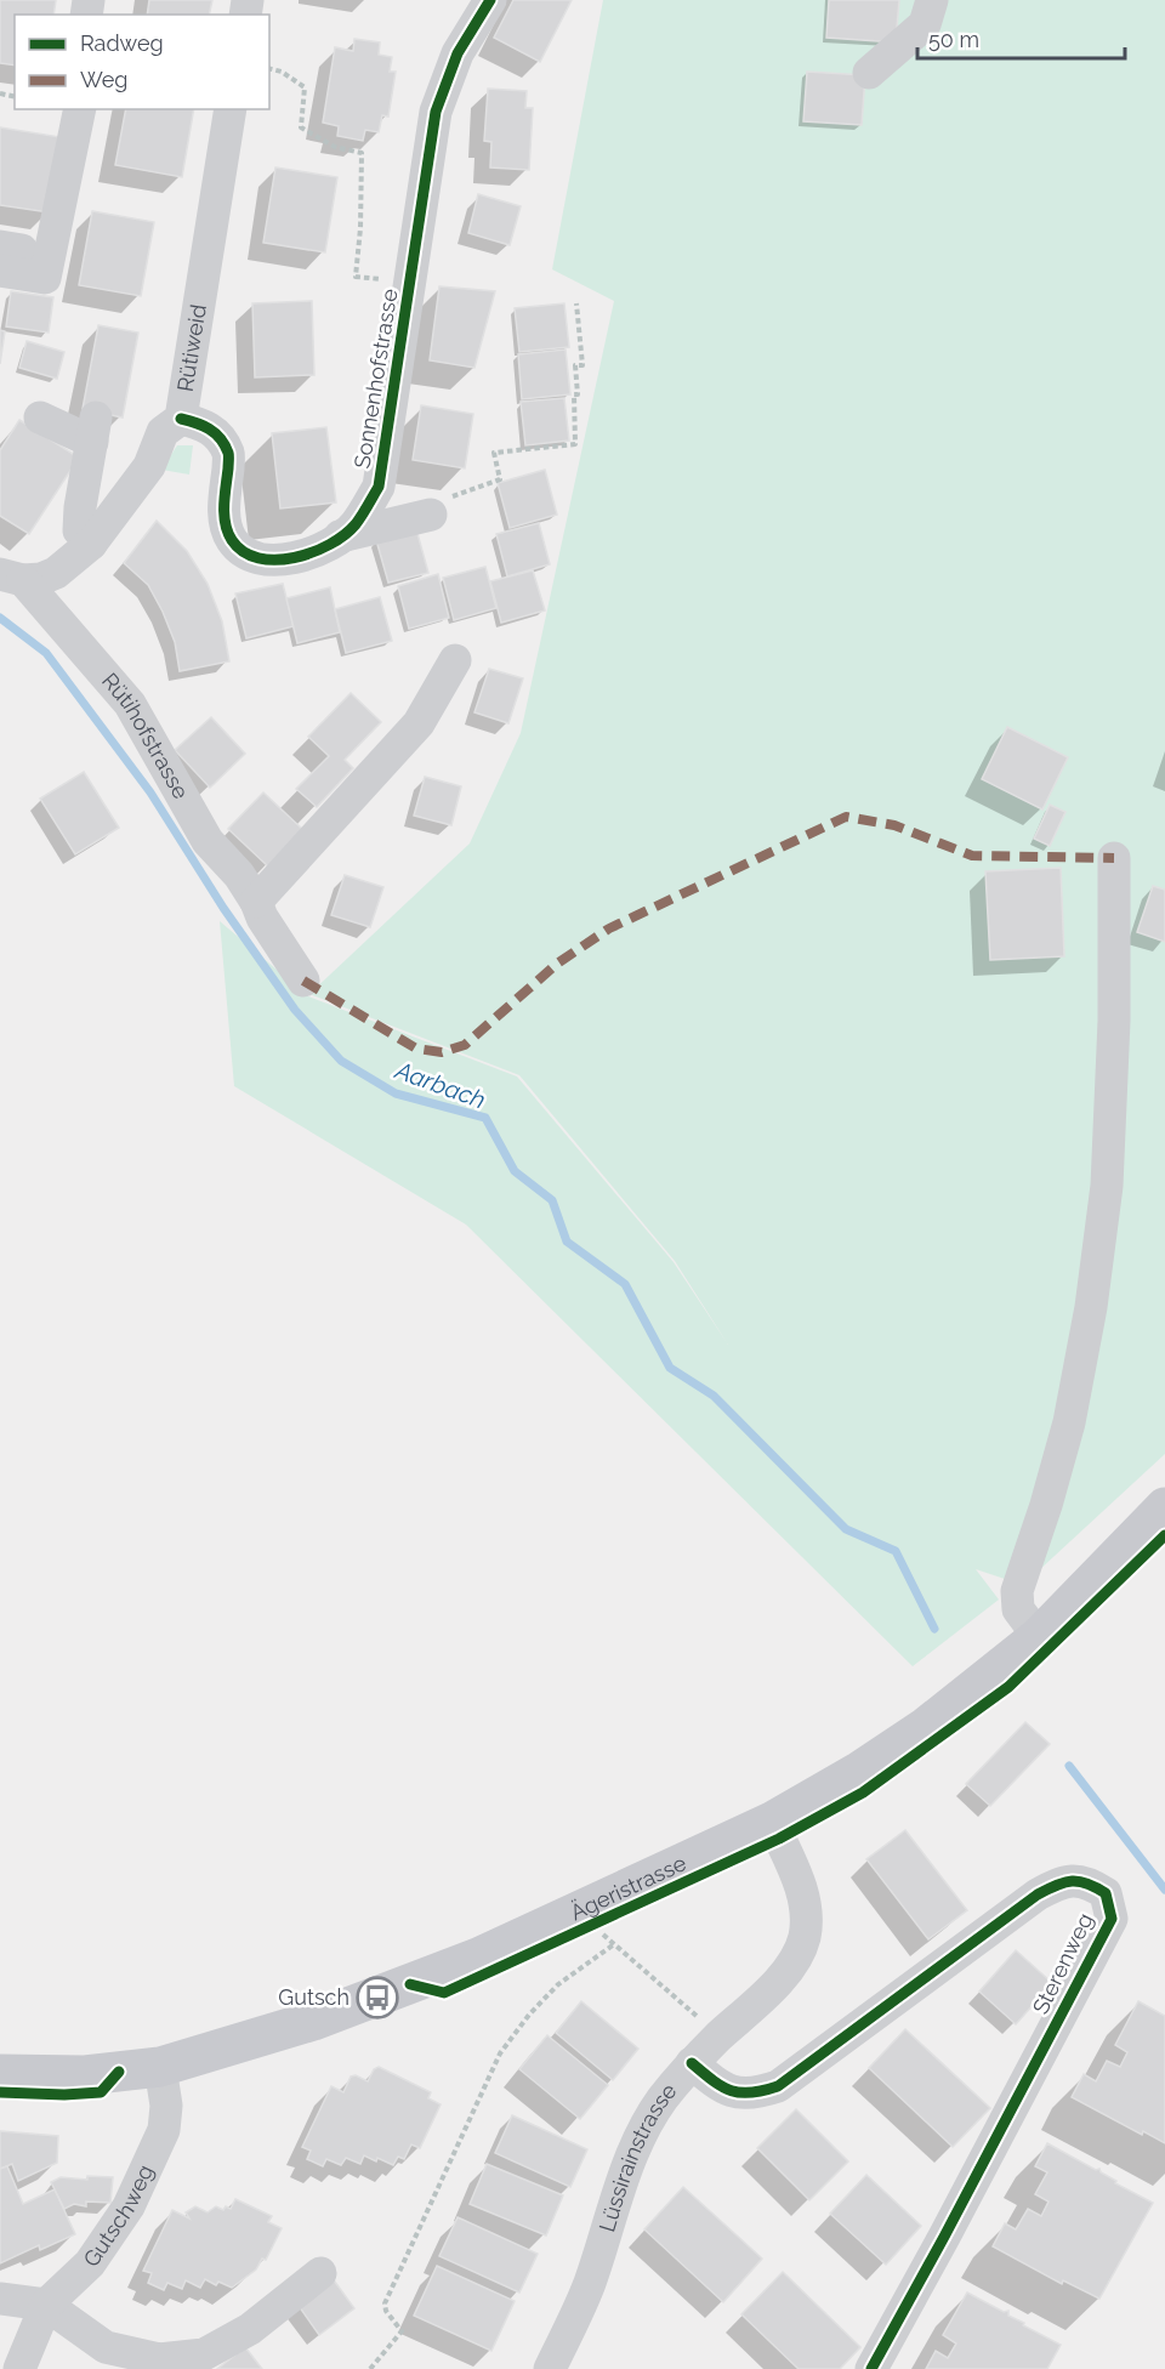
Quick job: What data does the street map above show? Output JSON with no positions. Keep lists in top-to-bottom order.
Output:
{
  "streets": {
    "main road": ["Ägeristrasse"],
    "street": [
      "Rütiweid",
      "Sonnenhofstrasse",
      "Rütihofstrasse",
      "Sterenweg",
      "Lüssirainstrasse",
      "Gutschweg"
    ]
  },
  "crossings": [
    ["Rütiweid", "Sonnenhofstrasse"],
    ["Rütiweid", "Rütihofstrasse"],
    ["Ägeristrasse", "Lüssirainstrasse"],
    ["Ägeristrasse", "Gutschweg"],
    ["Sterenweg", "Lüssirainstrasse"]
  ],
  "water": ["Aarbach"],
  "places": {
    "bus stop": ["Gutsch"]
  },
  "legend": ["Radweg", "Weg"],
  "scale_bar": "50 m"
}
